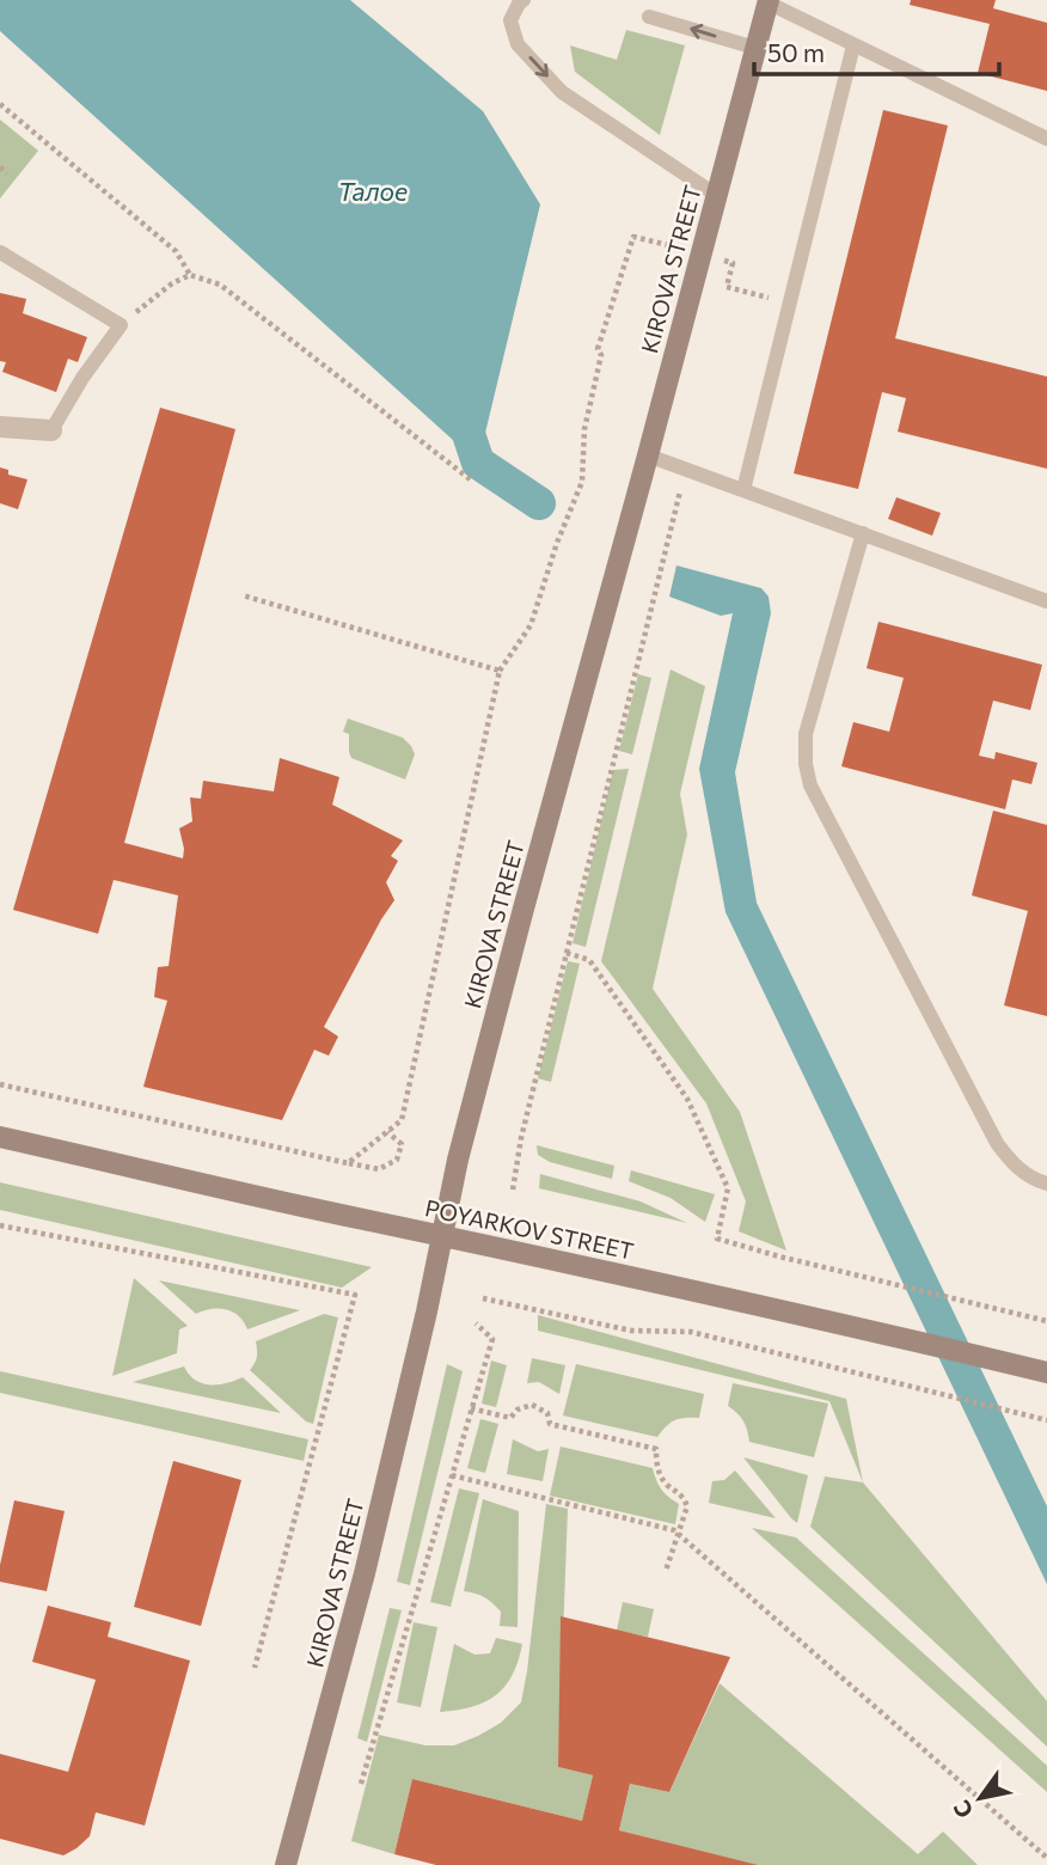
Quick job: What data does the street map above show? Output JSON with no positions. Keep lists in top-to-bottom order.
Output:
{
  "streets": {
    "main road": ["KIROVA STREET", "POYARKOV STREET"]
  },
  "crossings": [
    ["KIROVA STREET", "POYARKOV STREET"]
  ],
  "water": ["Талое"],
  "scale_bar": "50 m",
  "north": "bottom left"
}
